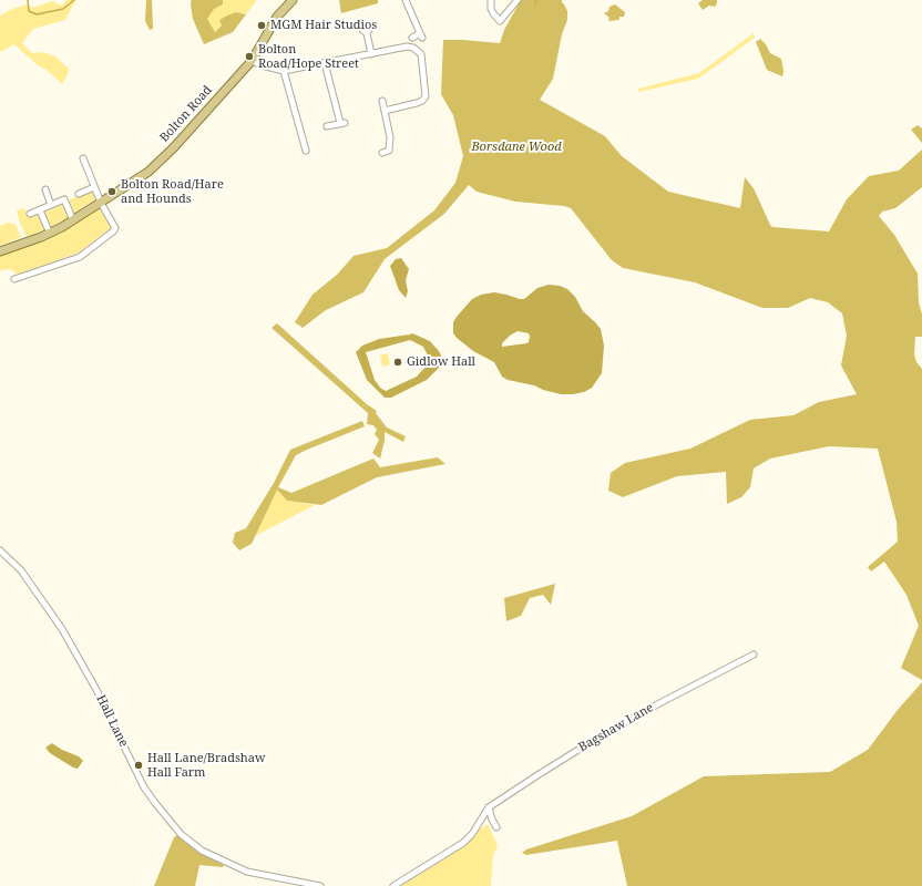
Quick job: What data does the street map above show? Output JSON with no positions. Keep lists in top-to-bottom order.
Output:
{
  "streets": {
    "main road": ["Bolton Road"],
    "street": ["Hall Lane", "Bagshaw Lane"]
  },
  "parks": ["Borsdane Wood"],
  "places": [
    "MGM Hair Studios",
    "Bolton Road/Hope Street",
    "Bolton Road/Hare and Hounds",
    "Gidlow Hall",
    "Hall Lane/Bradshaw Hall Farm"
  ]
}
